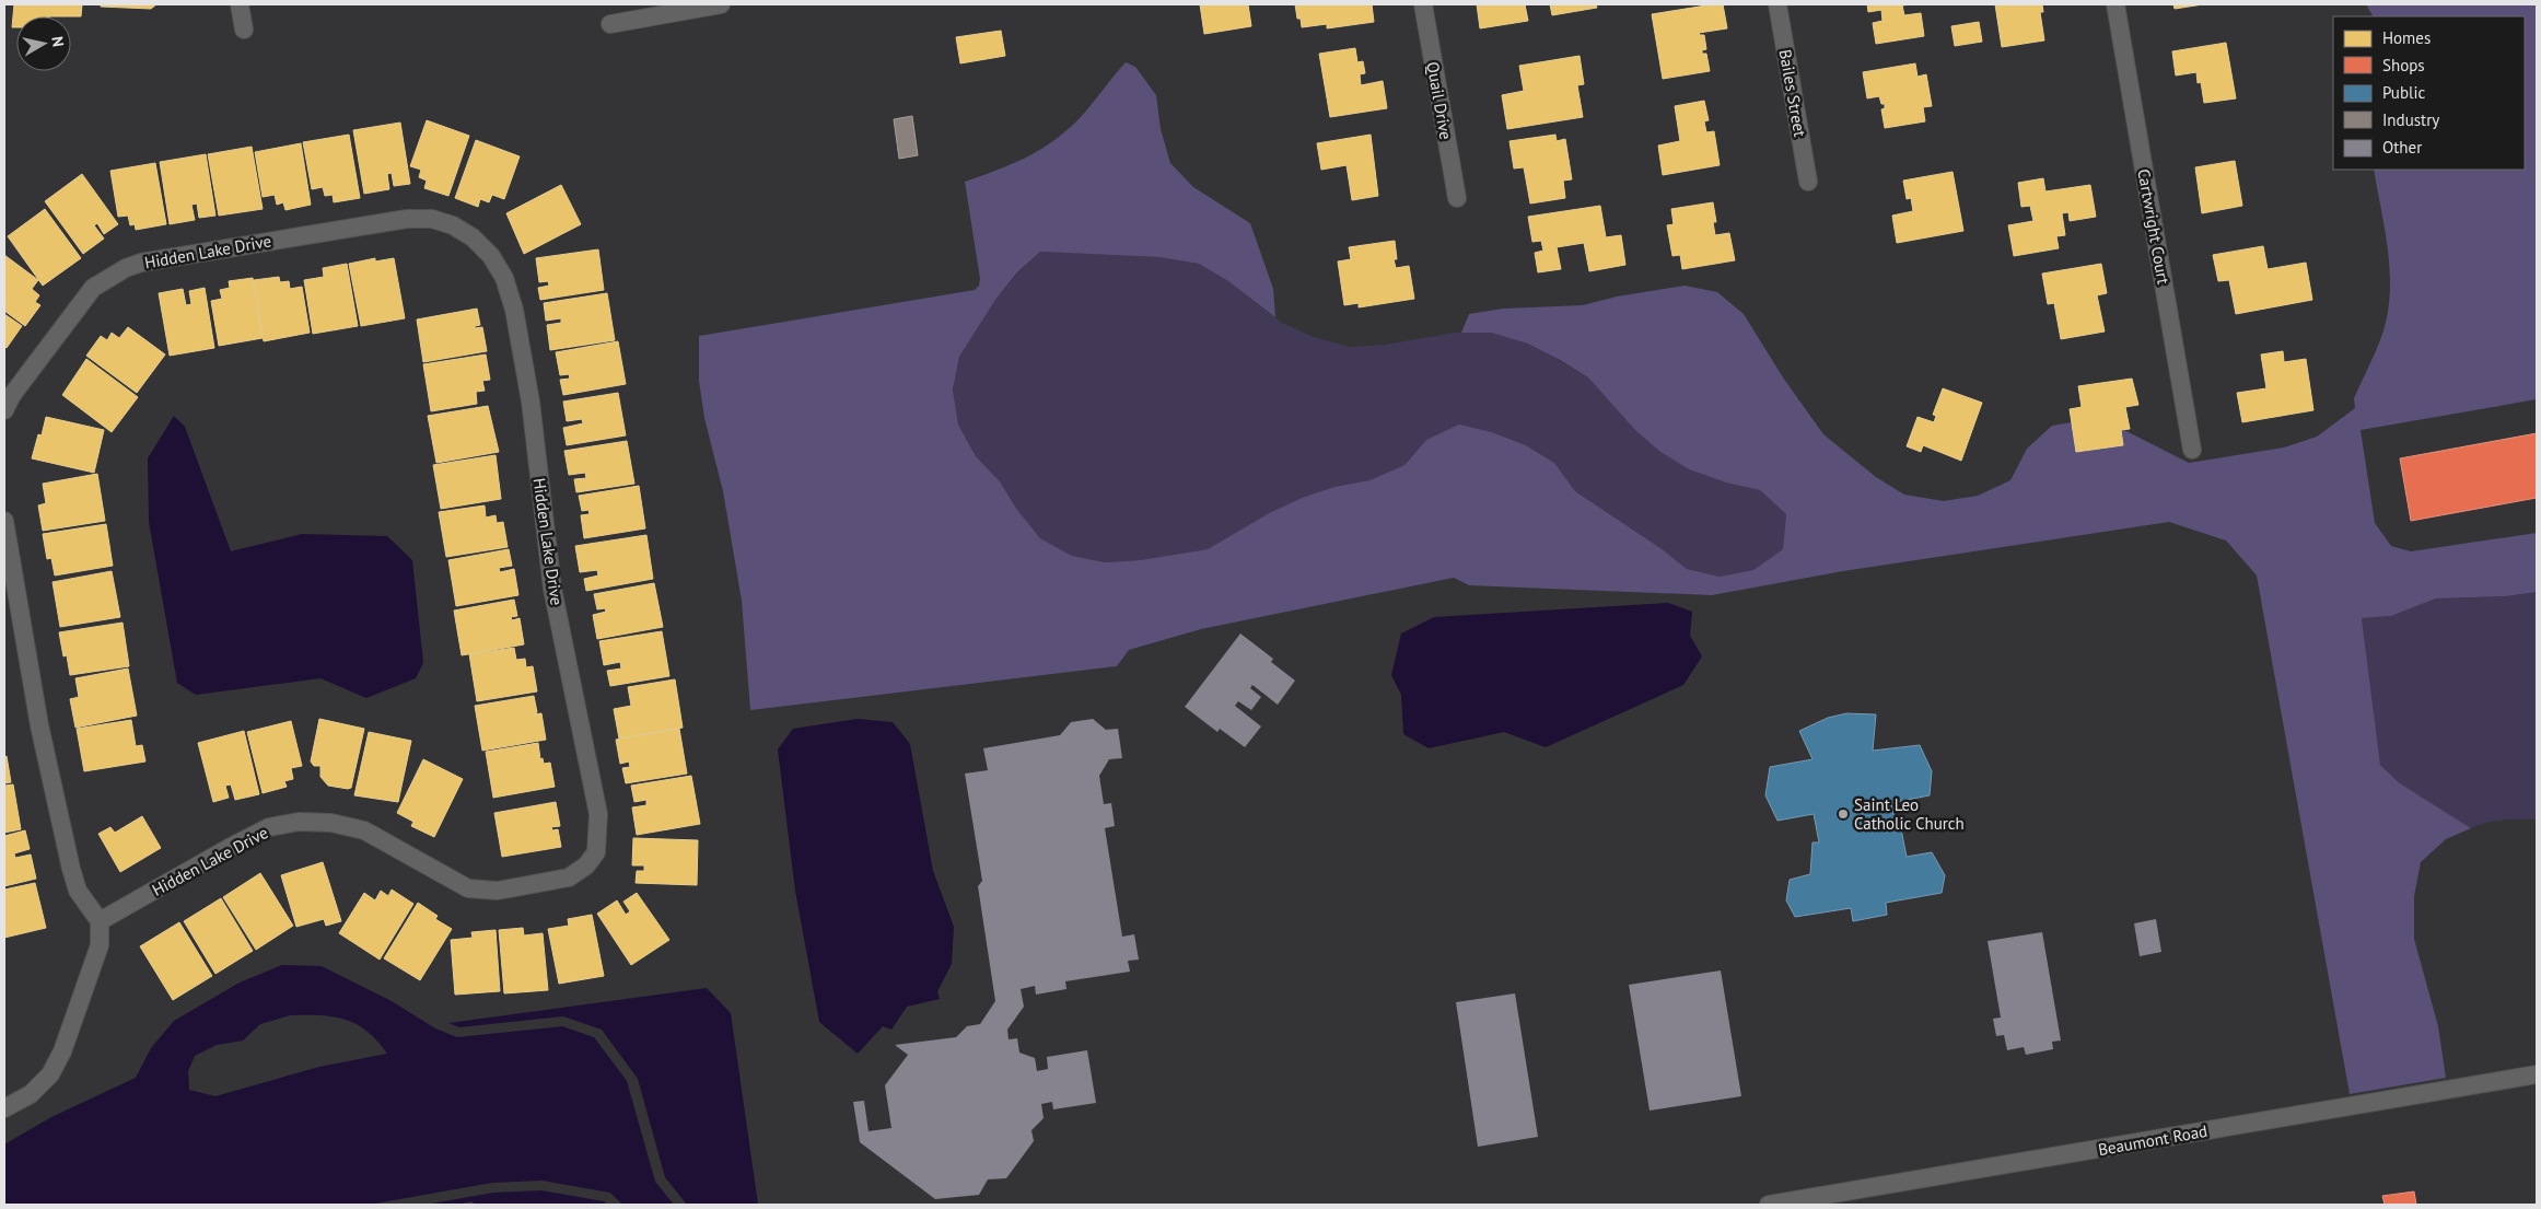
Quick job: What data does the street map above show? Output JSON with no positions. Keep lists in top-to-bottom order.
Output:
{
  "streets": {
    "street": [
      "Bailes Street",
      "Quail Drive",
      "Cartwright Court",
      "Hidden Lake Drive",
      "Beaumont Road"
    ]
  },
  "places": ["Saint Leo Catholic Church"],
  "legend": [
    "Homes",
    "Shops",
    "Public",
    "Industry",
    "Other"
  ],
  "north": "right"
}
